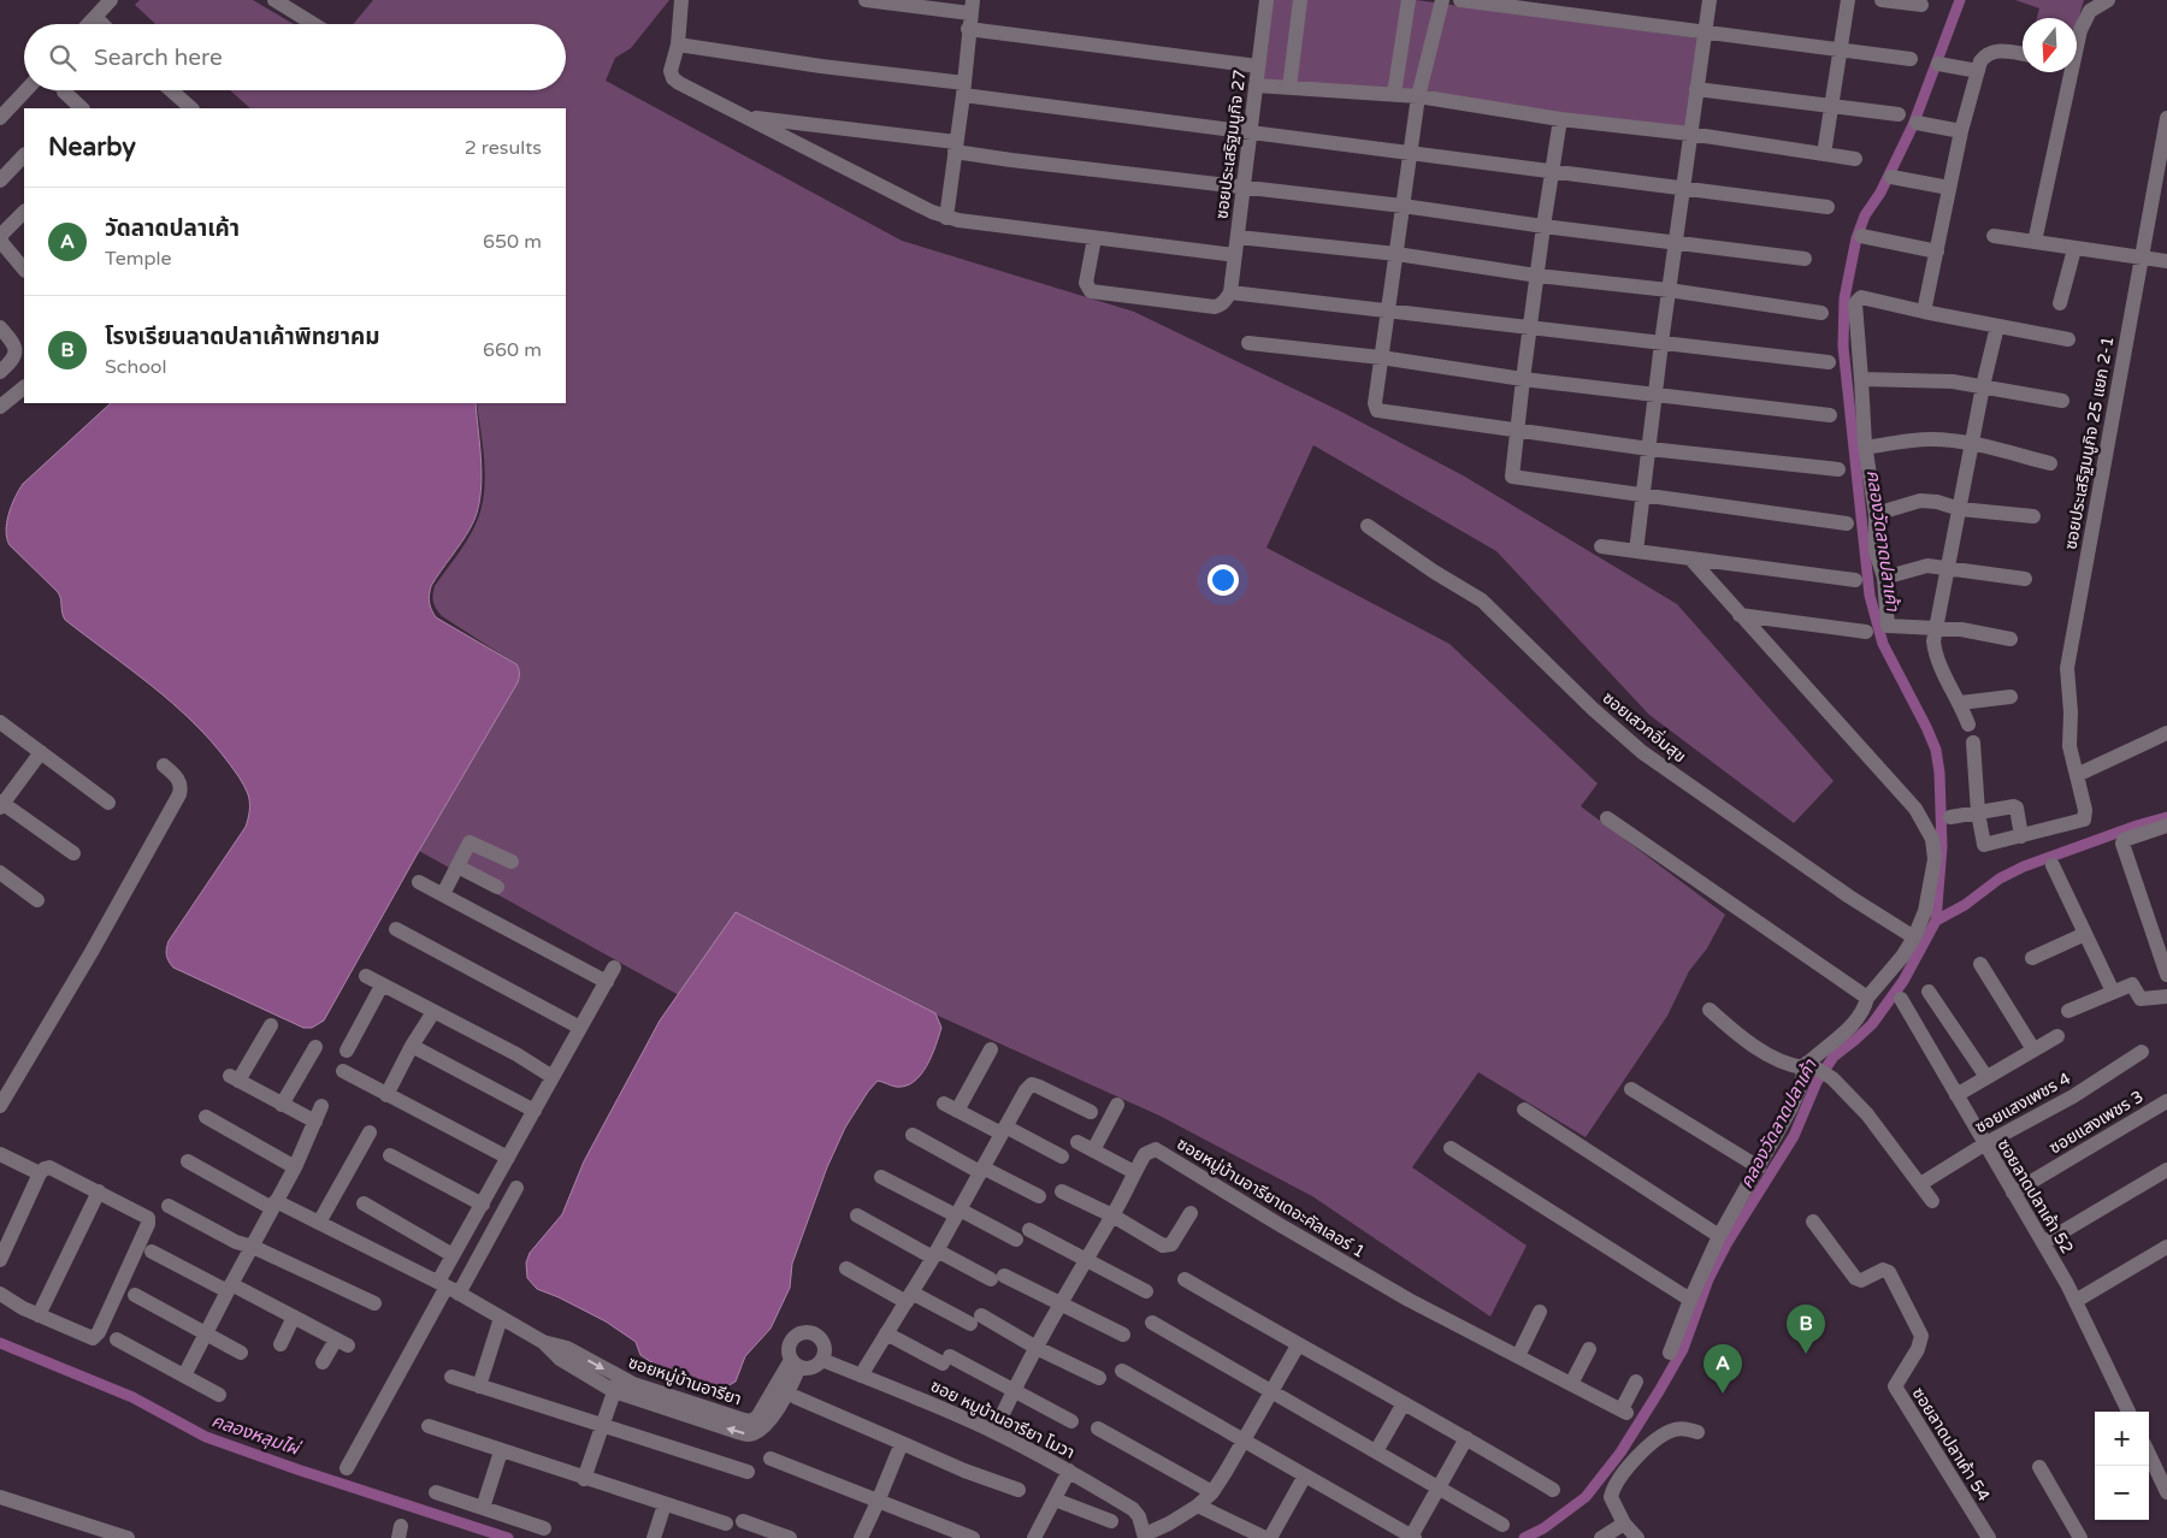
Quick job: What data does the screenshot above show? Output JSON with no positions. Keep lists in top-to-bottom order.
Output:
{
  "streets": {
    "street": [
      "ซอยประเสริฐมนูกิจ 27",
      "ซอยประเสริฐมนูกิจ 25 แยก 2-1",
      "ซอยเสวกอิ่มสุข",
      "ซอยแสงเพชร 4",
      "ซอยแสงเพชร 3",
      "ซอยลาดปลาเค้า 52",
      "ซอยหมู่บ้านอารียาเดอะคัลเลอร์ 1",
      "ซอย หมูบ้านอารียา โมวา",
      "ซอยลาดปลาเค้า 54"
    ]
  },
  "crossings": [
    ["ซอยแสงเพชร 4", "ซอยลาดปลาเค้า 52"],
    ["ซอยแสงเพชร 3", "ซอยลาดปลาเค้า 52"],
    ["ซอยหมู่บ้านอารียาเดอะคัลเลอร์ 1", "ซอย หมูบ้านอารียา โมวา"]
  ],
  "water": ["คลองวัดลาดปลาเค้า", "คลองหลุมไผ่"],
  "north": "bottom",
  "page": {
    "search": "Search here",
    "heading": ["Nearby", "2 results"],
    "list": [
      {
        "mark": "A",
        "name": "วัดลาดปลาเค้า",
        "note": "Temple",
        "value": "650 m"
      },
      {
        "mark": "B",
        "name": "โรงเรียนลาดปลาเค้าพิทยาคม",
        "note": "School",
        "value": "660 m"
      }
    ],
    "pins": ["B", "A"],
    "map_buttons": ["+", "−"]
  }
}
